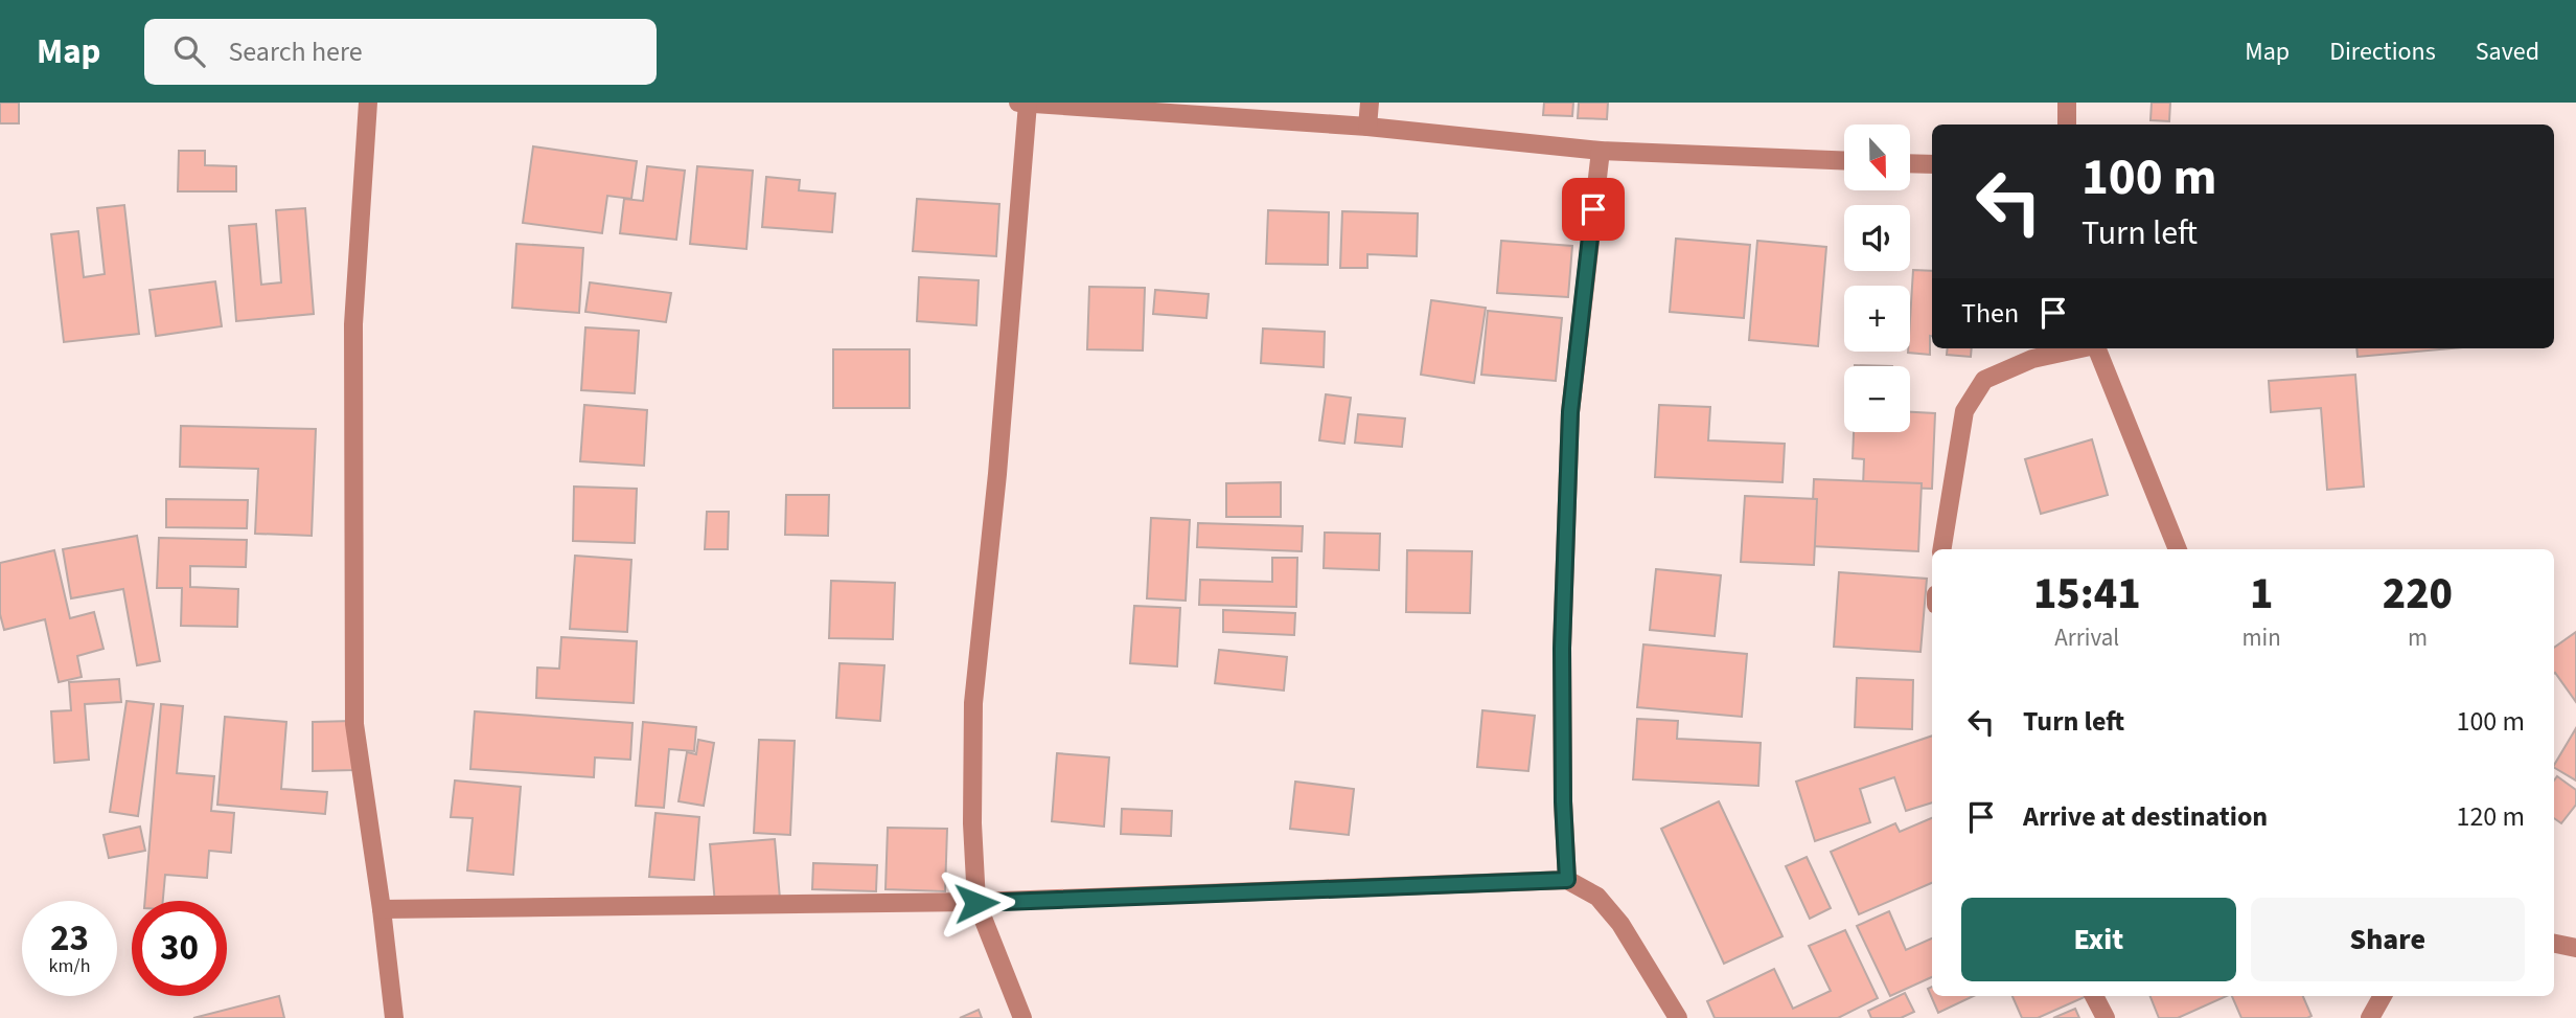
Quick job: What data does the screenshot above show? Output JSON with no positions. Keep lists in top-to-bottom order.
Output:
{
  "north": "bottom",
  "page": {
    "header": "Map",
    "search": "Search here",
    "nav": ["Map", "Directions", "Saved"],
    "map_buttons": ["+", "−"],
    "turn": ["100 m", "Turn left"],
    "then": "Then",
    "eta": [
      "15:41",
      "Arrival",
      "1",
      "min",
      "220",
      "m"
    ],
    "list": [
      {
        "name": "Turn left",
        "value": "100 m"
      },
      {
        "name": "Arrive at destination",
        "value": "120 m"
      }
    ],
    "buttons": ["Exit", "Share"],
    "speed": "23 km/h",
    "limit": "30"
  }
}
